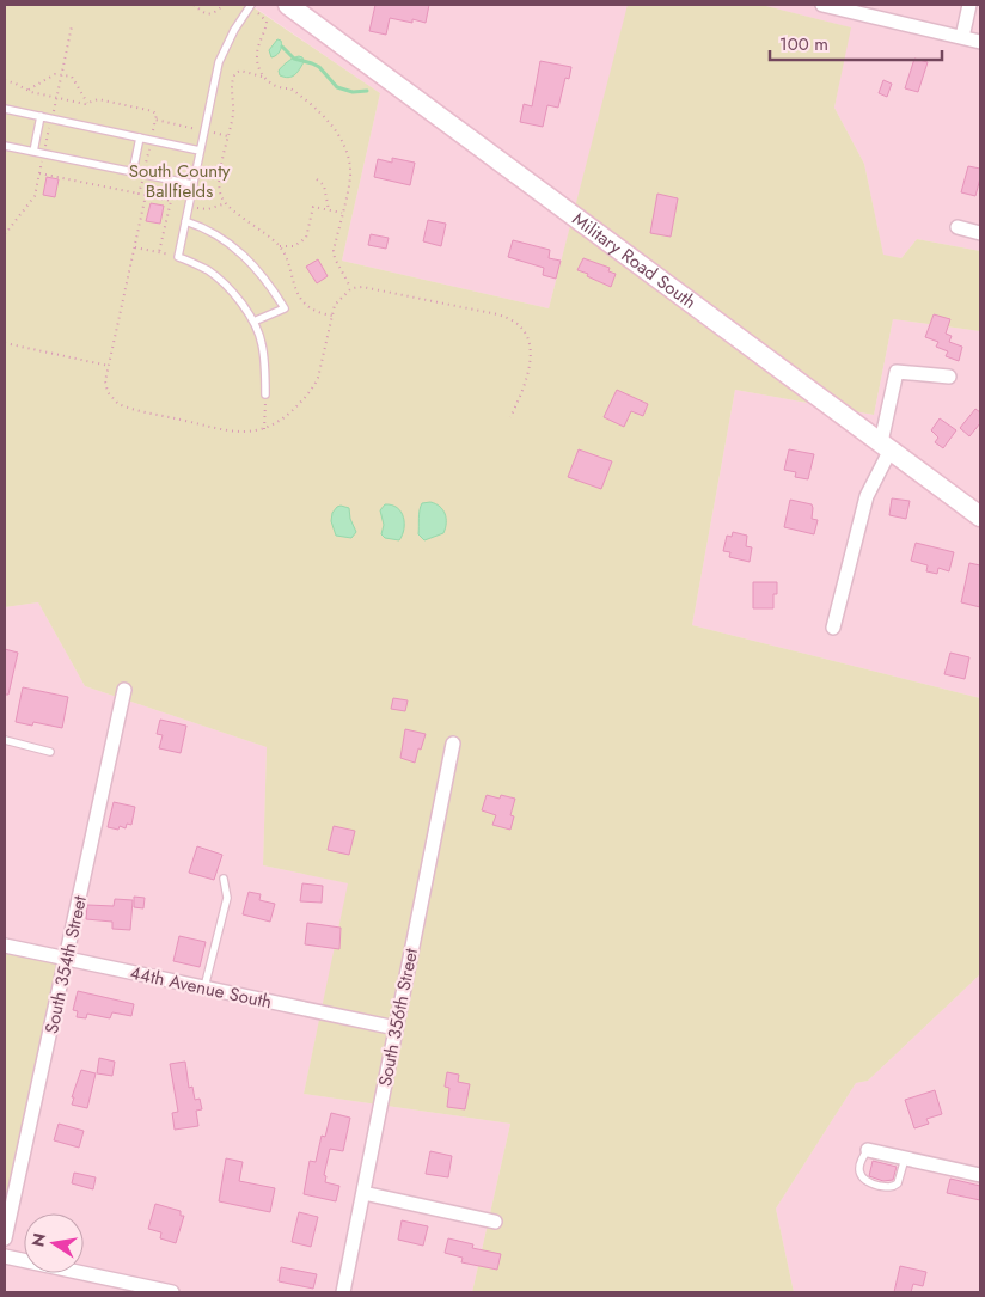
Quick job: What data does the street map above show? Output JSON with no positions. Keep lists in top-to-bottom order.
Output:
{
  "streets": {
    "main road": ["Military Road South"],
    "street": ["South 354th Street", "44th Avenue South", "South 356th Street"]
  },
  "crossings": [
    ["South 354th Street", "44th Avenue South"],
    ["44th Avenue South", "South 356th Street"]
  ],
  "parks": ["South County Ballfields"],
  "scale_bar": "100 m",
  "north": "left"
}
